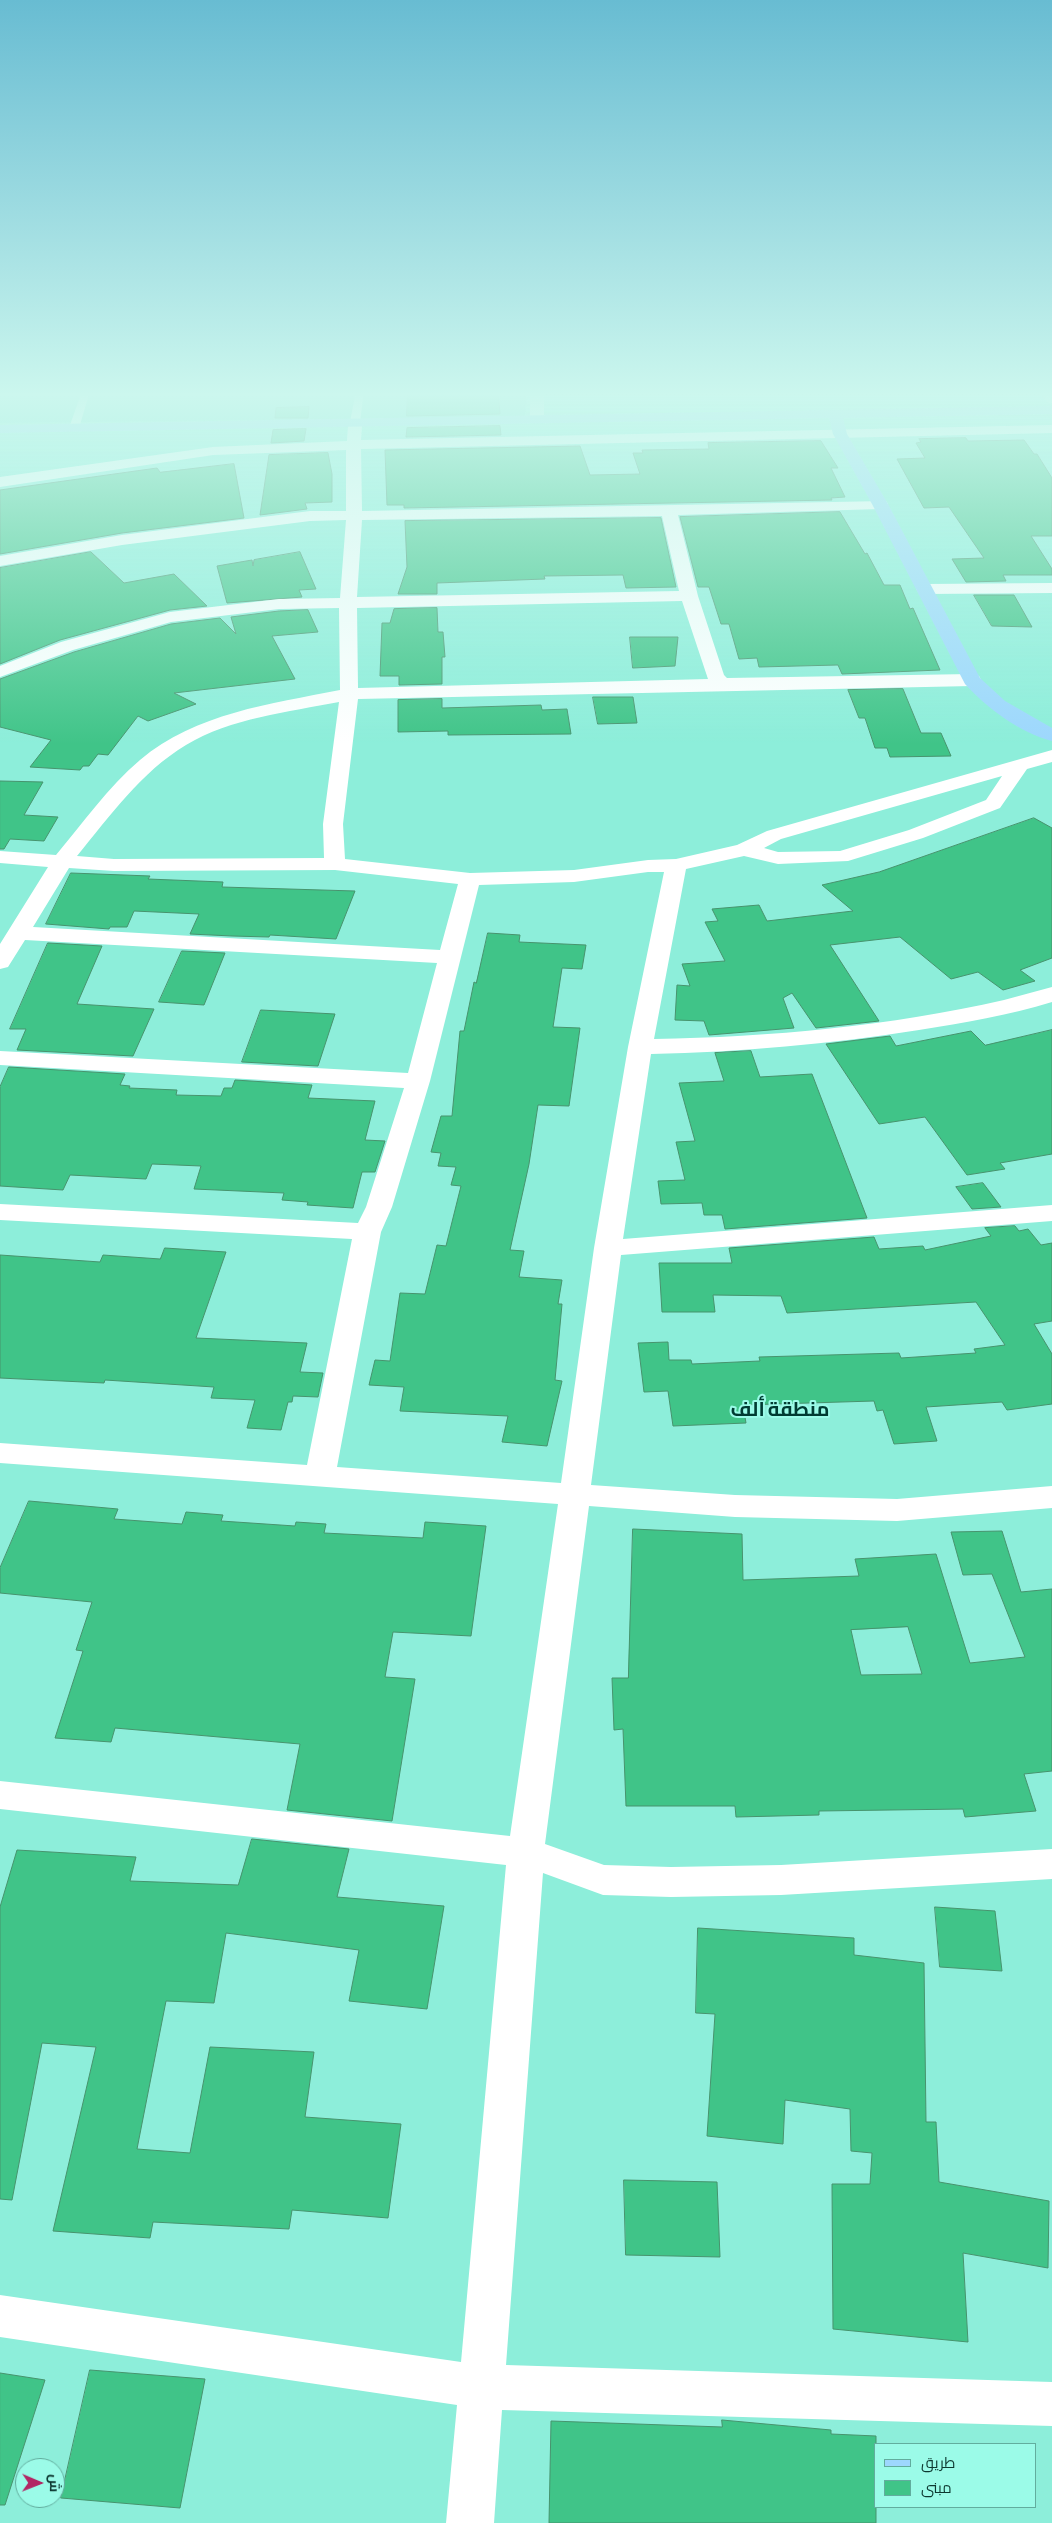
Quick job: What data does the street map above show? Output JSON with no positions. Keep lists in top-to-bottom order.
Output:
{
  "districts": ["منطقة ألف"],
  "legend": ["طريق", "مبنى"],
  "north": "right"
}
